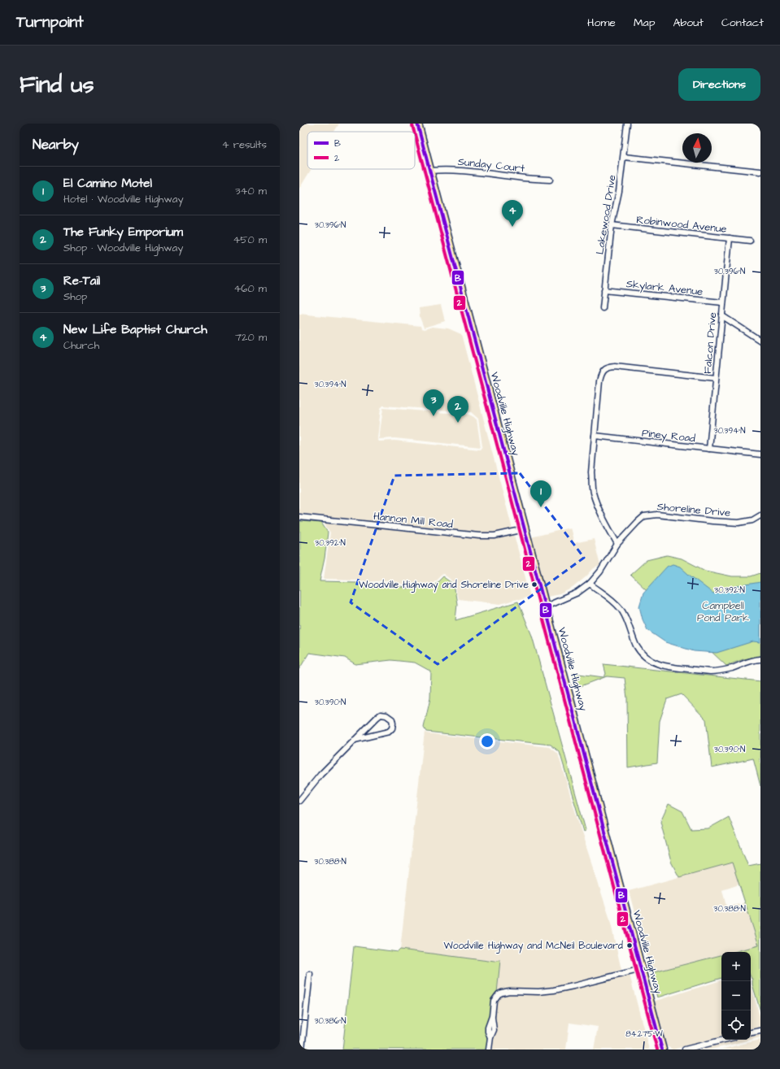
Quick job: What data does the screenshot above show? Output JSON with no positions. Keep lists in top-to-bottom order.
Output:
{
  "streets": {
    "main road": ["Woodville Highway"],
    "street": [
      "Sunday Court",
      "Lakewood Drive",
      "Robinwood Avenue",
      "Skylark Avenue",
      "Falcon Drive",
      "Piney Road",
      "Shoreline Drive",
      "Hannon Mill Road"
    ]
  },
  "crossings": [
    ["Sunday Court", "Woodville Highway"],
    ["Lakewood Drive", "Robinwood Avenue"],
    ["Lakewood Drive", "Skylark Avenue"],
    ["Robinwood Avenue", "Falcon Drive"],
    ["Skylark Avenue", "Falcon Drive"],
    ["Falcon Drive", "Piney Road"],
    ["Woodville Highway", "Shoreline Drive"],
    ["Woodville Highway", "Hannon Mill Road"]
  ],
  "parks": ["Campbell Pond Park"],
  "places": ["Woodville Highway and Shoreline Drive", "Woodville Highway and McNeil Boulevard"],
  "lines": ["transit line B", "transit line 2"],
  "legend": ["B", "2"],
  "north": "top",
  "page": {
    "header": "Turnpoint",
    "nav": [
      "Home",
      "Map",
      "About",
      "Contact"
    ],
    "buttons": "Directions",
    "title": "Find us",
    "heading": ["Nearby", "4 results"],
    "list": [
      {
        "mark": "1",
        "name": "El Camino Motel",
        "note": "Hotel · Woodville Highway",
        "value": "340 m"
      },
      {
        "mark": "2",
        "name": "The Funky Emporium",
        "note": "Shop · Woodville Highway",
        "value": "450 m"
      },
      {
        "mark": "3",
        "name": "Re-Tail",
        "note": "Shop",
        "value": "460 m"
      },
      {
        "mark": "4",
        "name": "New Life Baptist Church",
        "note": "Church",
        "value": "720 m"
      }
    ],
    "pins": [
      "4",
      "3",
      "2",
      "1"
    ],
    "map_buttons": ["+", "−"]
  },
  "coordinates": [
    "30.396°N",
    "30.394°N",
    "30.392°N",
    "30.390°N",
    "30.388°N",
    "30.386°N",
    "84.275°W"
  ]
}
